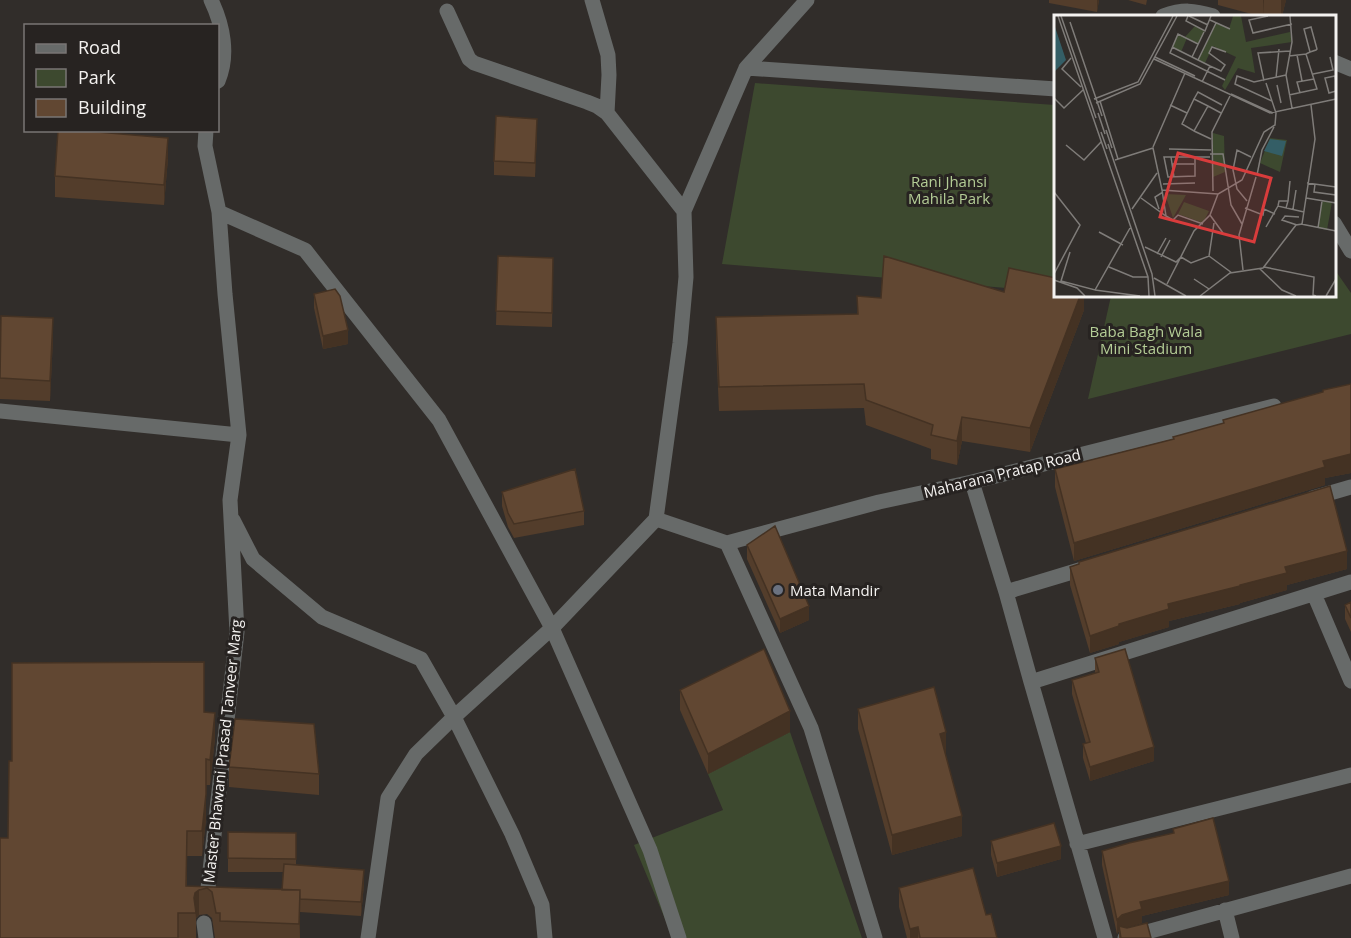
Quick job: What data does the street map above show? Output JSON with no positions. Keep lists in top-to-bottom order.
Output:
{
  "streets": {
    "street": ["Maharana Pratap Road", "Master Bhawani Prasad Tanveer Marg"]
  },
  "parks": ["Rani Jhansi Mahila Park", "Baba Bagh Wala Mini Stadium"],
  "places": ["Mata Mandir"],
  "legend": ["Road", "Park", "Building"]
}
